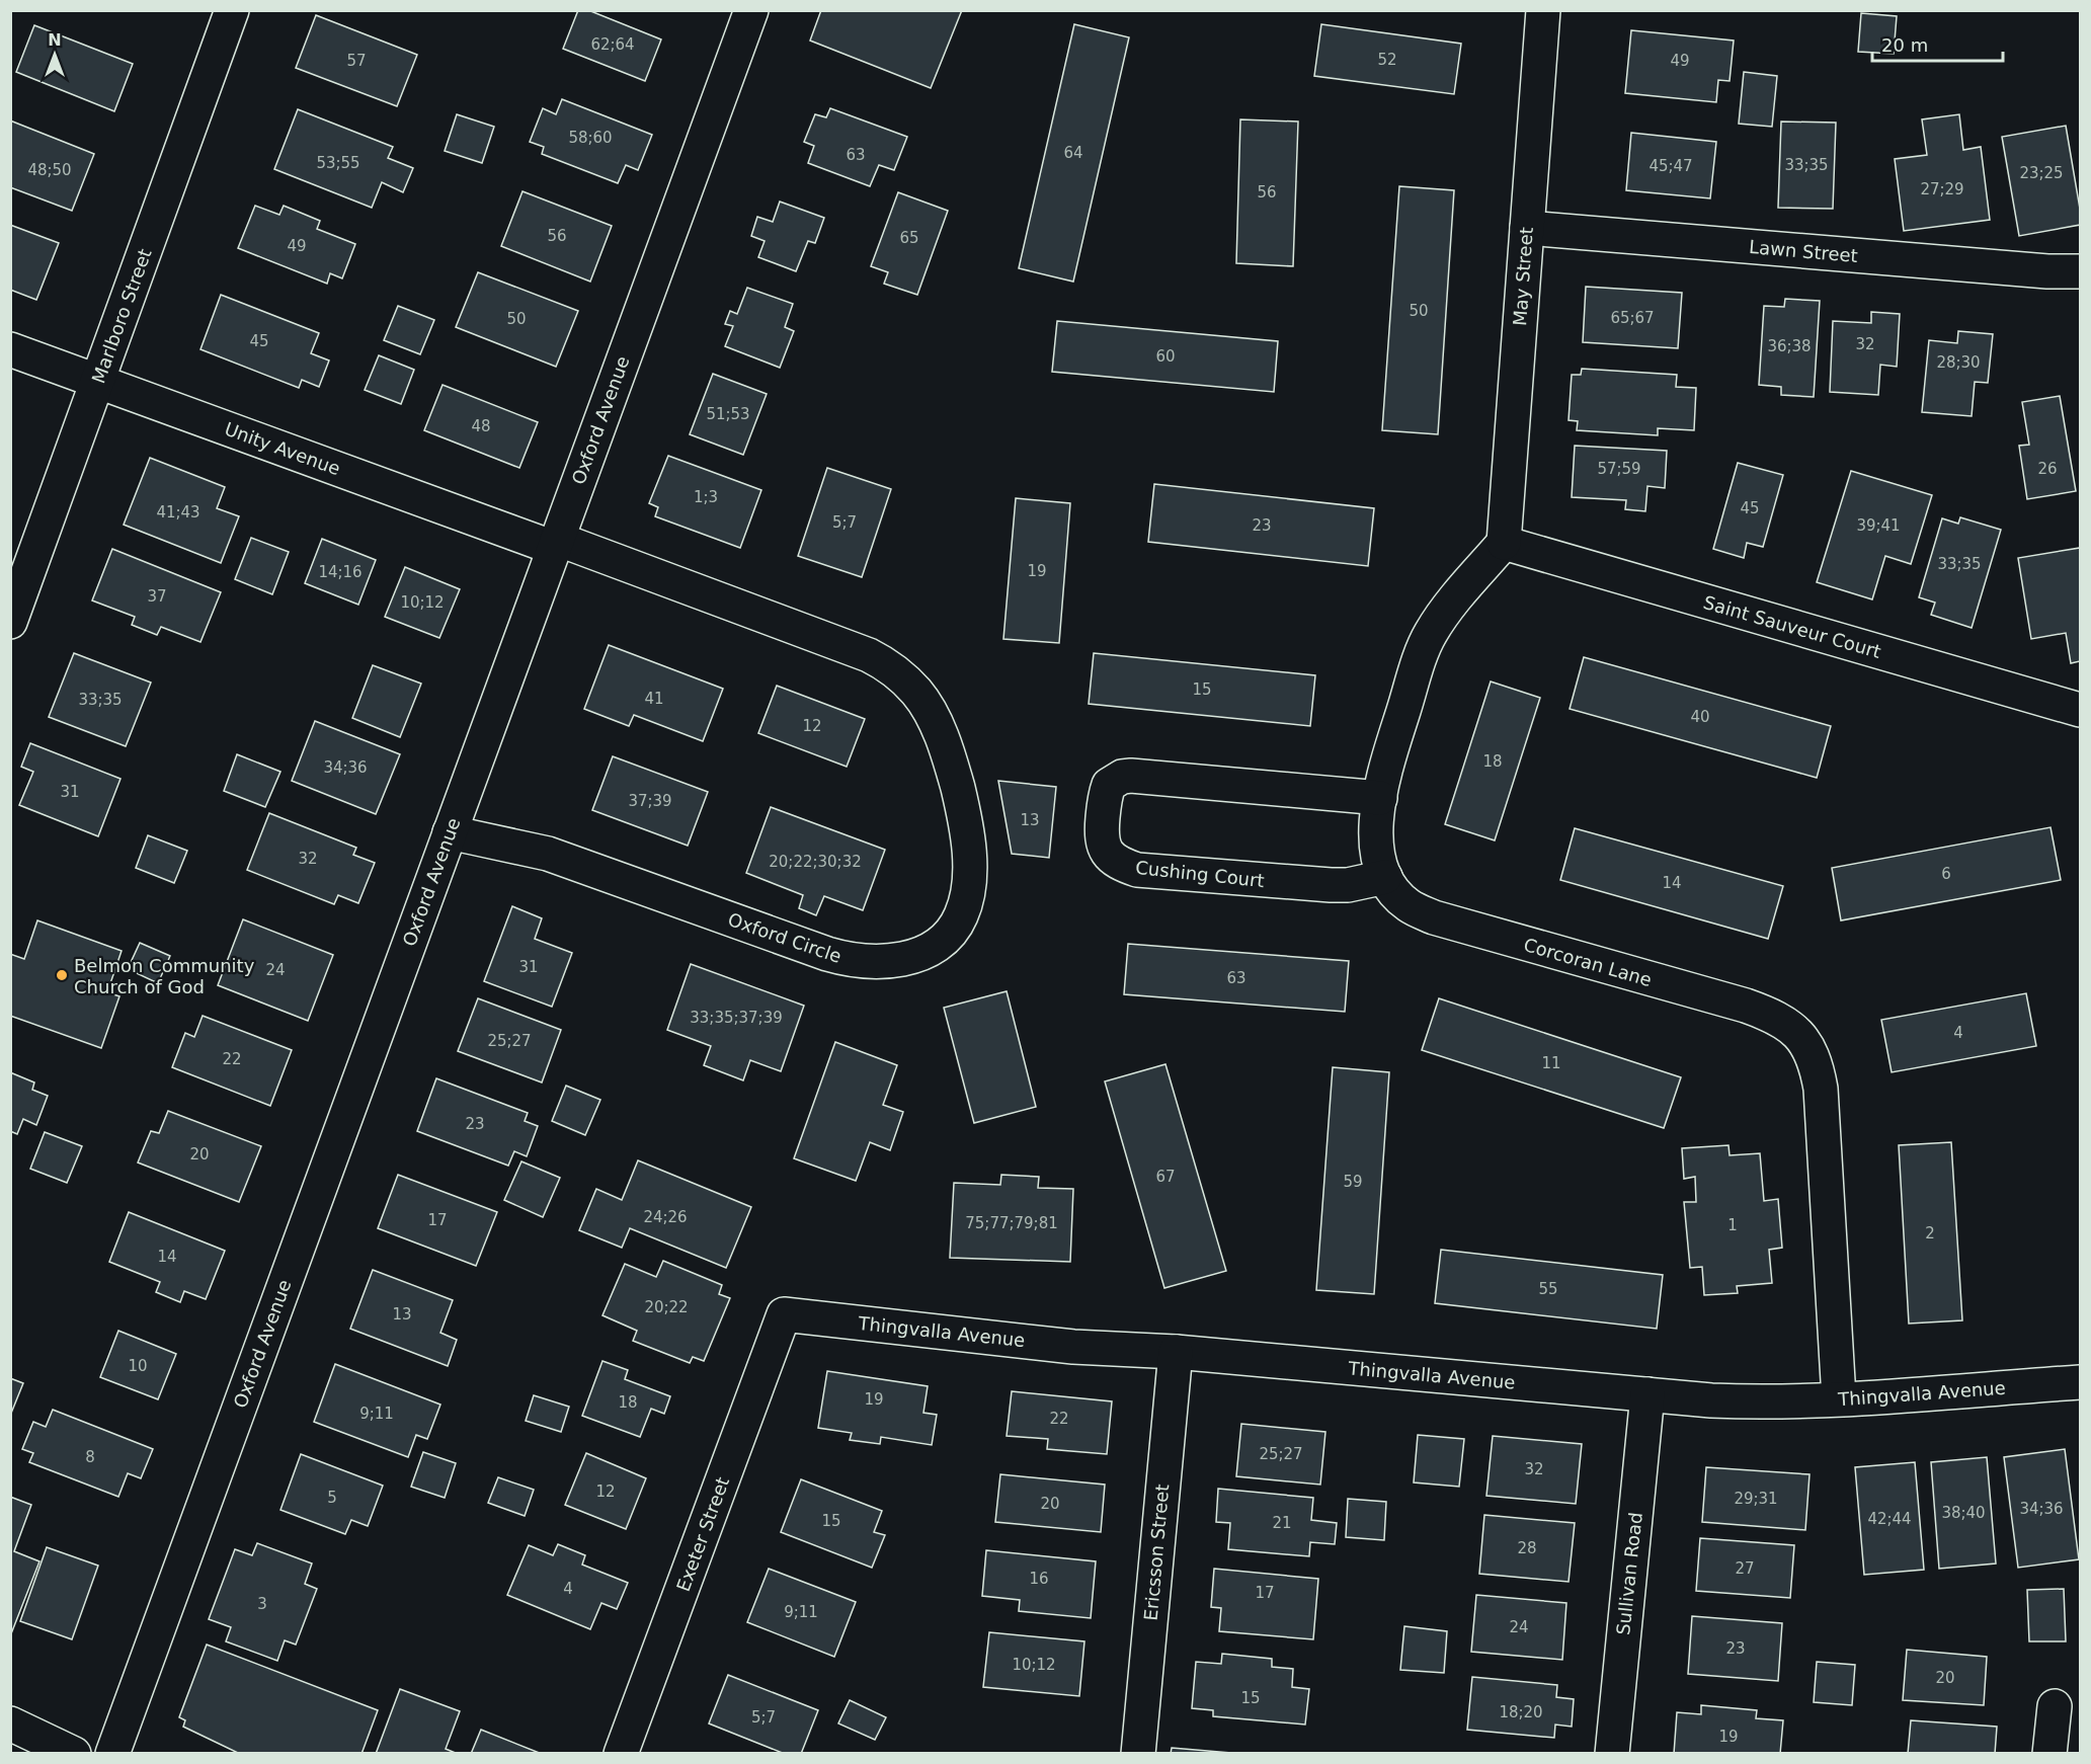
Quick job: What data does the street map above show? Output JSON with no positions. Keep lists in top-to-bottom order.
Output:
{
  "streets": {
    "street": [
      "Lawn Street",
      "May Street",
      "Marlboro Street",
      "Oxford Avenue",
      "Unity Avenue",
      "Saint Sauveur Court",
      "Cushing Court",
      "Oxford Circle",
      "Corcoran Lane",
      "Thingvalla Avenue",
      "Exeter Street",
      "Ericsson Street",
      "Sullivan Road"
    ]
  },
  "crossings": [
    ["Lawn Street", "May Street"],
    ["May Street", "Saint Sauveur Court"],
    ["May Street", "Corcoran Lane"],
    ["Marlboro Street", "Unity Avenue"],
    ["Oxford Avenue", "Unity Avenue"],
    ["Oxford Avenue", "Oxford Circle"],
    ["Unity Avenue", "Oxford Circle"],
    ["Saint Sauveur Court", "Corcoran Lane"],
    ["Cushing Court", "Corcoran Lane"],
    ["Corcoran Lane", "Thingvalla Avenue"],
    ["Thingvalla Avenue", "Exeter Street"],
    ["Thingvalla Avenue", "Ericsson Street"],
    ["Thingvalla Avenue", "Sullivan Road"]
  ],
  "places": ["Belmon Community Church of God"],
  "house_numbers": [
    "62;64",
    "52",
    "57",
    "49",
    "58;60",
    "64",
    "63",
    "53;55",
    "33;35",
    "45;47",
    "48;50",
    "23;25",
    "27;29",
    "56",
    "56",
    "65",
    "49",
    "50",
    "65;67",
    "50",
    "45",
    "32",
    "36;38",
    "60",
    "28;30",
    "51;53",
    "48",
    "57;59",
    "26",
    "1;3",
    "45",
    "41;43",
    "5;7",
    "23",
    "39;41",
    "33;35",
    "19",
    "14;16",
    "37",
    "10;12",
    "15",
    "41",
    "33;35",
    "40",
    "12",
    "18",
    "34;36",
    "31",
    "37;39",
    "13",
    "32",
    "20;22;30;32",
    "6",
    "14",
    "31",
    "24",
    "63",
    "33;35;37;39",
    "4",
    "25;27",
    "22",
    "11",
    "23",
    "20",
    "67",
    "59",
    "24;26",
    "17",
    "75;77;79;81",
    "1",
    "2",
    "14",
    "55",
    "20;22",
    "13",
    "10",
    "19",
    "18",
    "9;11",
    "22",
    "25;27",
    "8",
    "32",
    "12",
    "5",
    "29;31",
    "20",
    "34;36",
    "38;40",
    "42;44",
    "15",
    "21",
    "28",
    "27",
    "16",
    "4",
    "17",
    "3",
    "9;11",
    "24",
    "23",
    "10;12",
    "20",
    "15",
    "18;20",
    "5;7",
    "19"
  ],
  "scale_bar": "20 m",
  "north": "top"
}
